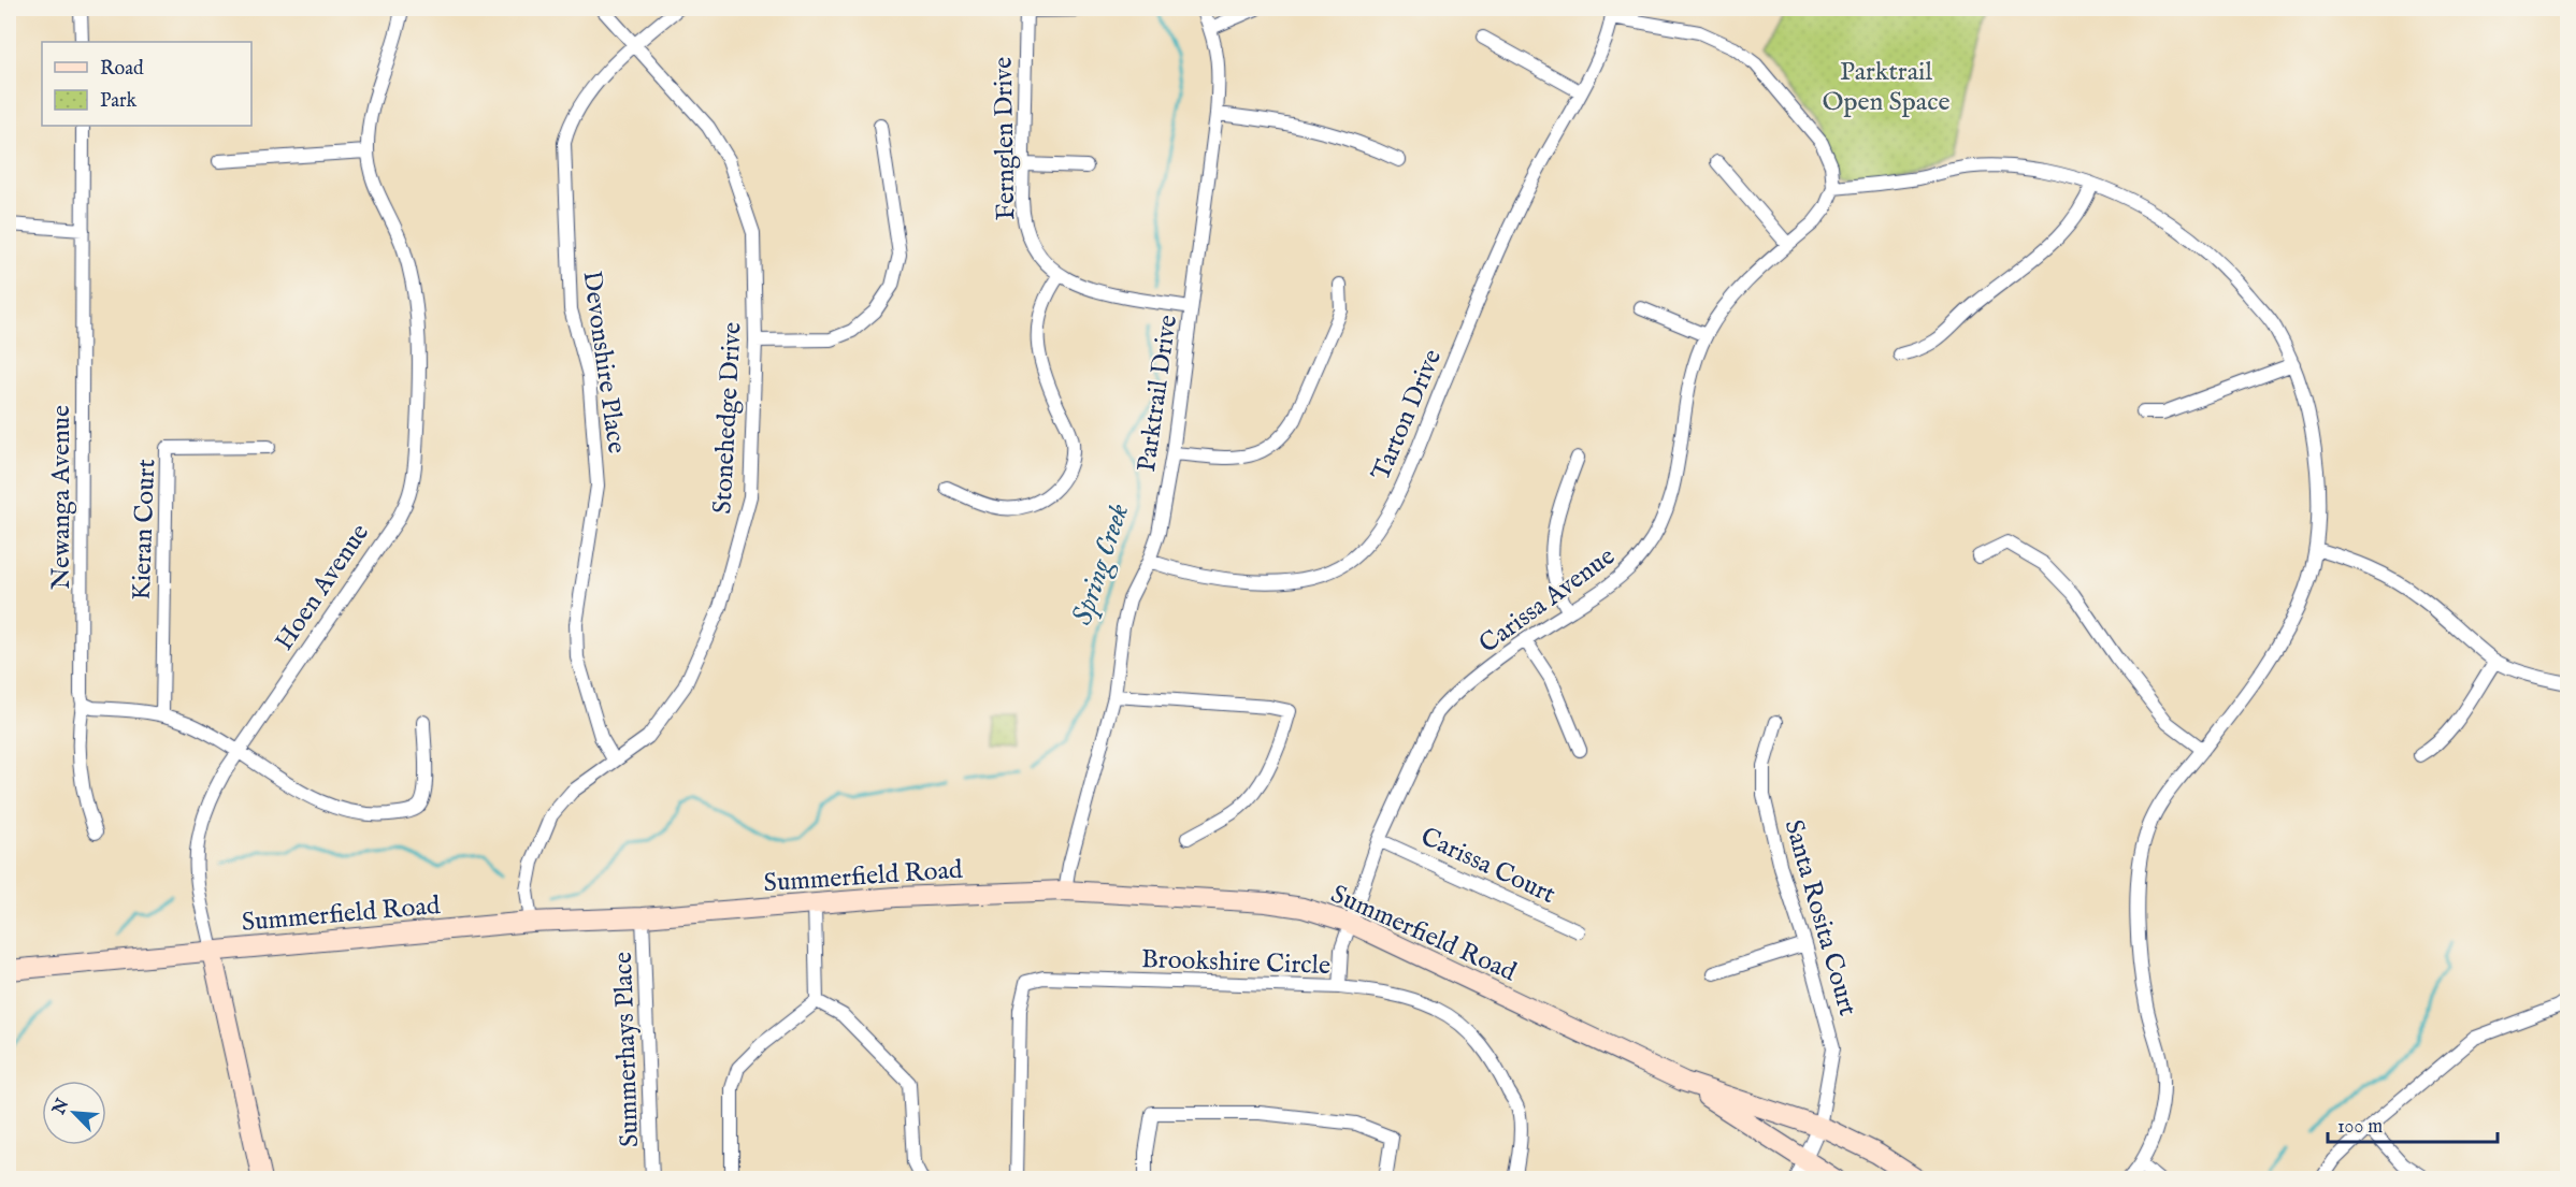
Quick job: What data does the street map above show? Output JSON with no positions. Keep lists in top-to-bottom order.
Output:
{
  "streets": {
    "street": [
      "Fernglen Drive",
      "Devonshire Place",
      "Parktrail Drive",
      "Tarton Drive",
      "Stonehedge Drive",
      "Newanga Avenue",
      "Kieran Court",
      "Hoen Avenue",
      "Carissa Avenue",
      "Carissa Court",
      "Summerfield Road",
      "Santa Rosita Court",
      "Brookshire Circle",
      "Summerhays Place"
    ]
  },
  "crossings": [
    ["Fernglen Drive", "Parktrail Drive"],
    ["Devonshire Place", "Stonehedge Drive"],
    ["Parktrail Drive", "Tarton Drive"],
    ["Parktrail Drive", "Summerfield Road"],
    ["Stonehedge Drive", "Summerfield Road"],
    ["Hoen Avenue", "Summerfield Road"],
    ["Carissa Avenue", "Carissa Court"],
    ["Carissa Avenue", "Summerfield Road"],
    ["Carissa Avenue", "Brookshire Circle"],
    ["Summerfield Road", "Santa Rosita Court"],
    ["Summerfield Road", "Summerhays Place"]
  ],
  "water": ["Spring Creek"],
  "parks": ["Parktrail Open Space"],
  "legend": ["Road", "Park"],
  "scale_bar": "100 m",
  "north": "top left"
}
